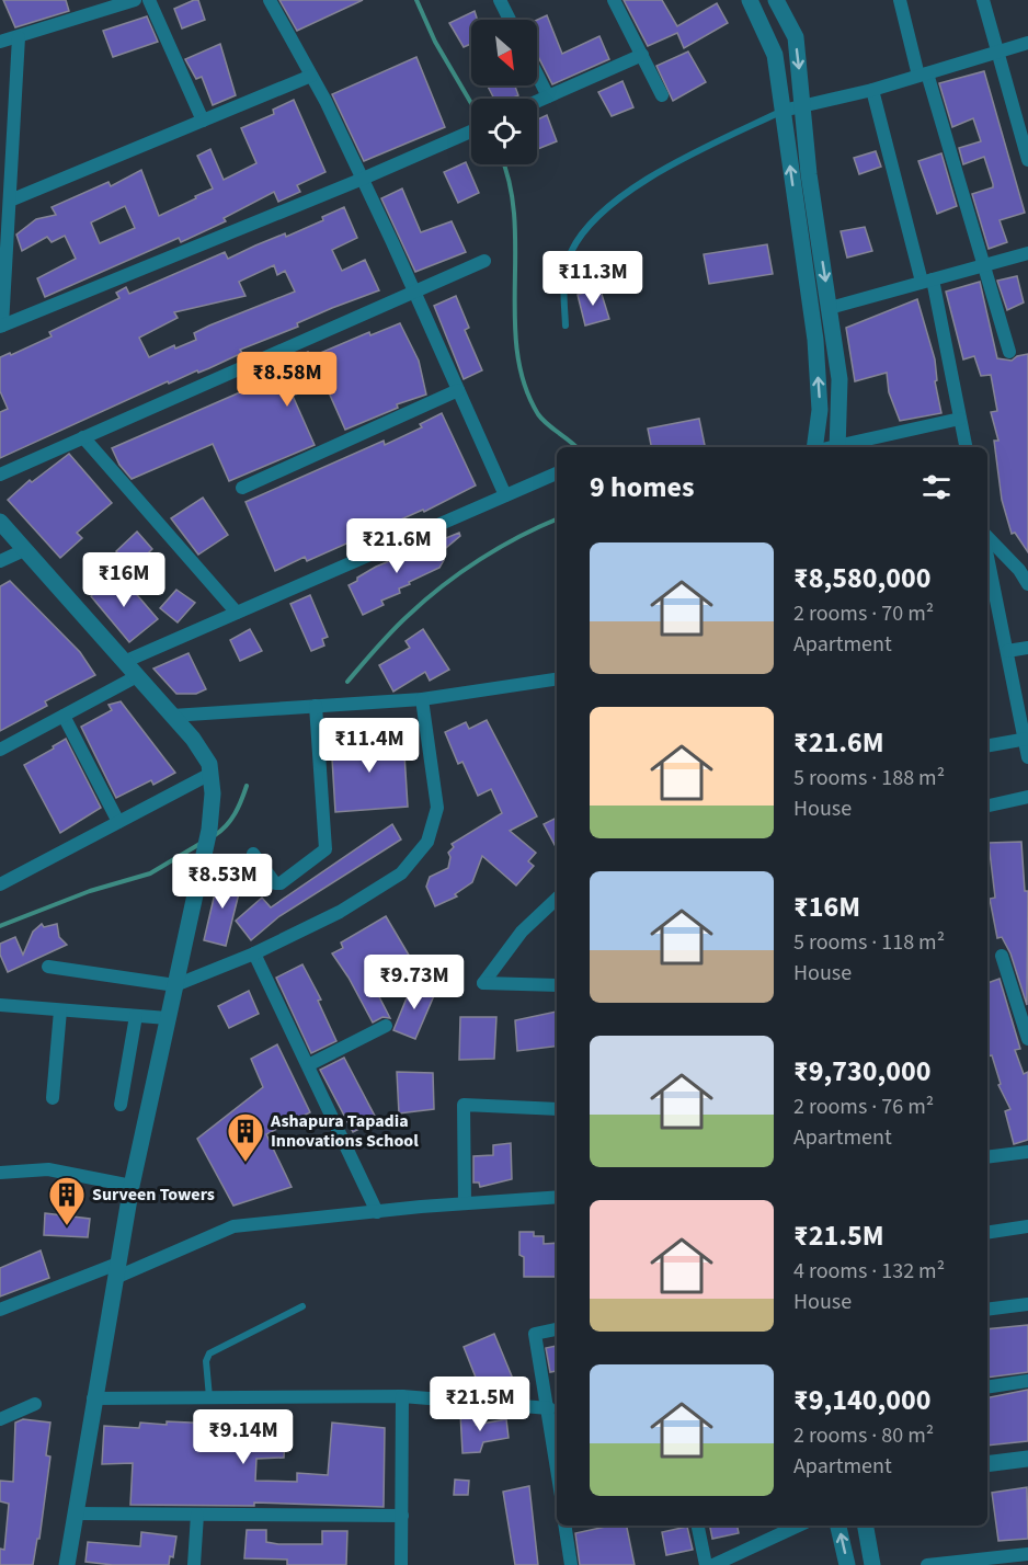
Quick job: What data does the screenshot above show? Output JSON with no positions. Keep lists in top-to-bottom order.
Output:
{
  "places": {
    "building": ["Ashapura Tapadia Innovations School", "Surveen Towers"]
  },
  "north": "bottom right",
  "page": {
    "price": [
      "₹11.3M",
      "₹8.58M",
      "₹21.6M",
      "₹16M",
      "₹11.4M",
      "₹8.53M",
      "₹9.73M",
      "₹21.5M",
      "₹9.14M"
    ],
    "heading": "9 homes",
    "list": [
      {
        "name": "₹8,580,000",
        "note": "2 rooms · 70 m² · Apartment"
      },
      {
        "name": "₹21.6M",
        "note": "5 rooms · 188 m² · House"
      },
      {
        "name": "₹16M",
        "note": "5 rooms · 118 m² · House"
      },
      {
        "name": "₹9,730,000",
        "note": "2 rooms · 76 m² · Apartment"
      },
      {
        "name": "₹21.5M",
        "note": "4 rooms · 132 m² · House"
      },
      {
        "name": "₹9,140,000",
        "note": "2 rooms · 80 m² · Apartment"
      }
    ]
  }
}
